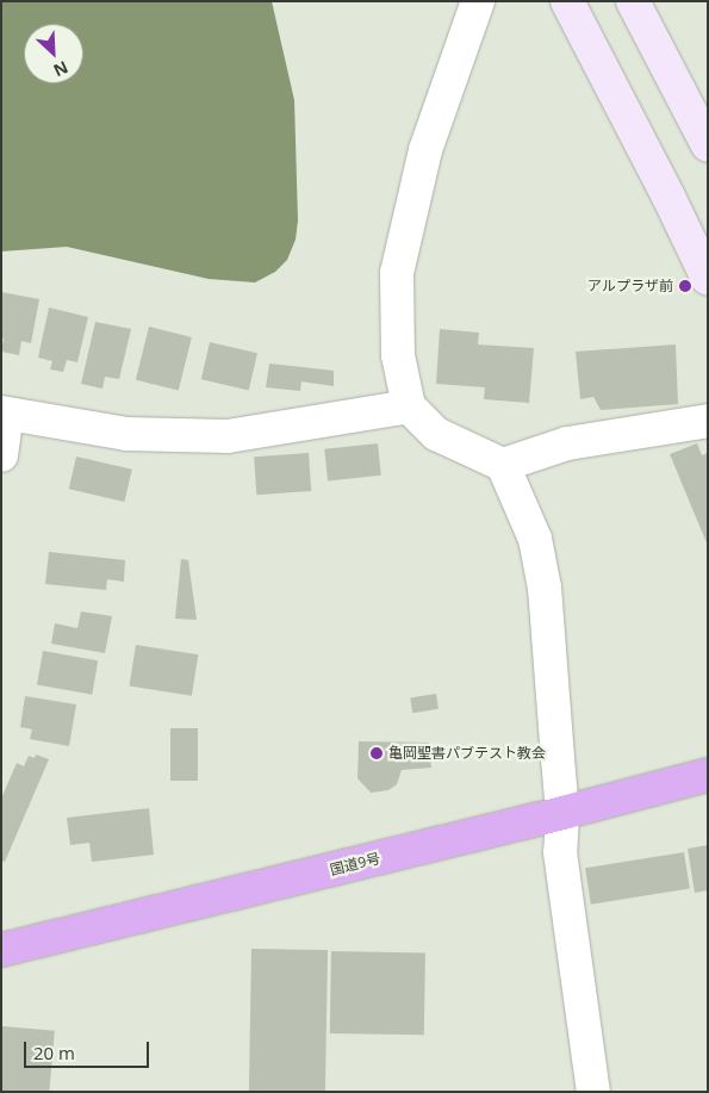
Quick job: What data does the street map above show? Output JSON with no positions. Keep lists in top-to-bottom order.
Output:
{
  "streets": {
    "highway": ["国道9号"]
  },
  "places": ["アルプラザ前", "亀岡聖書パブテスト教会"],
  "scale_bar": "20 m",
  "north": "bottom right"
}
